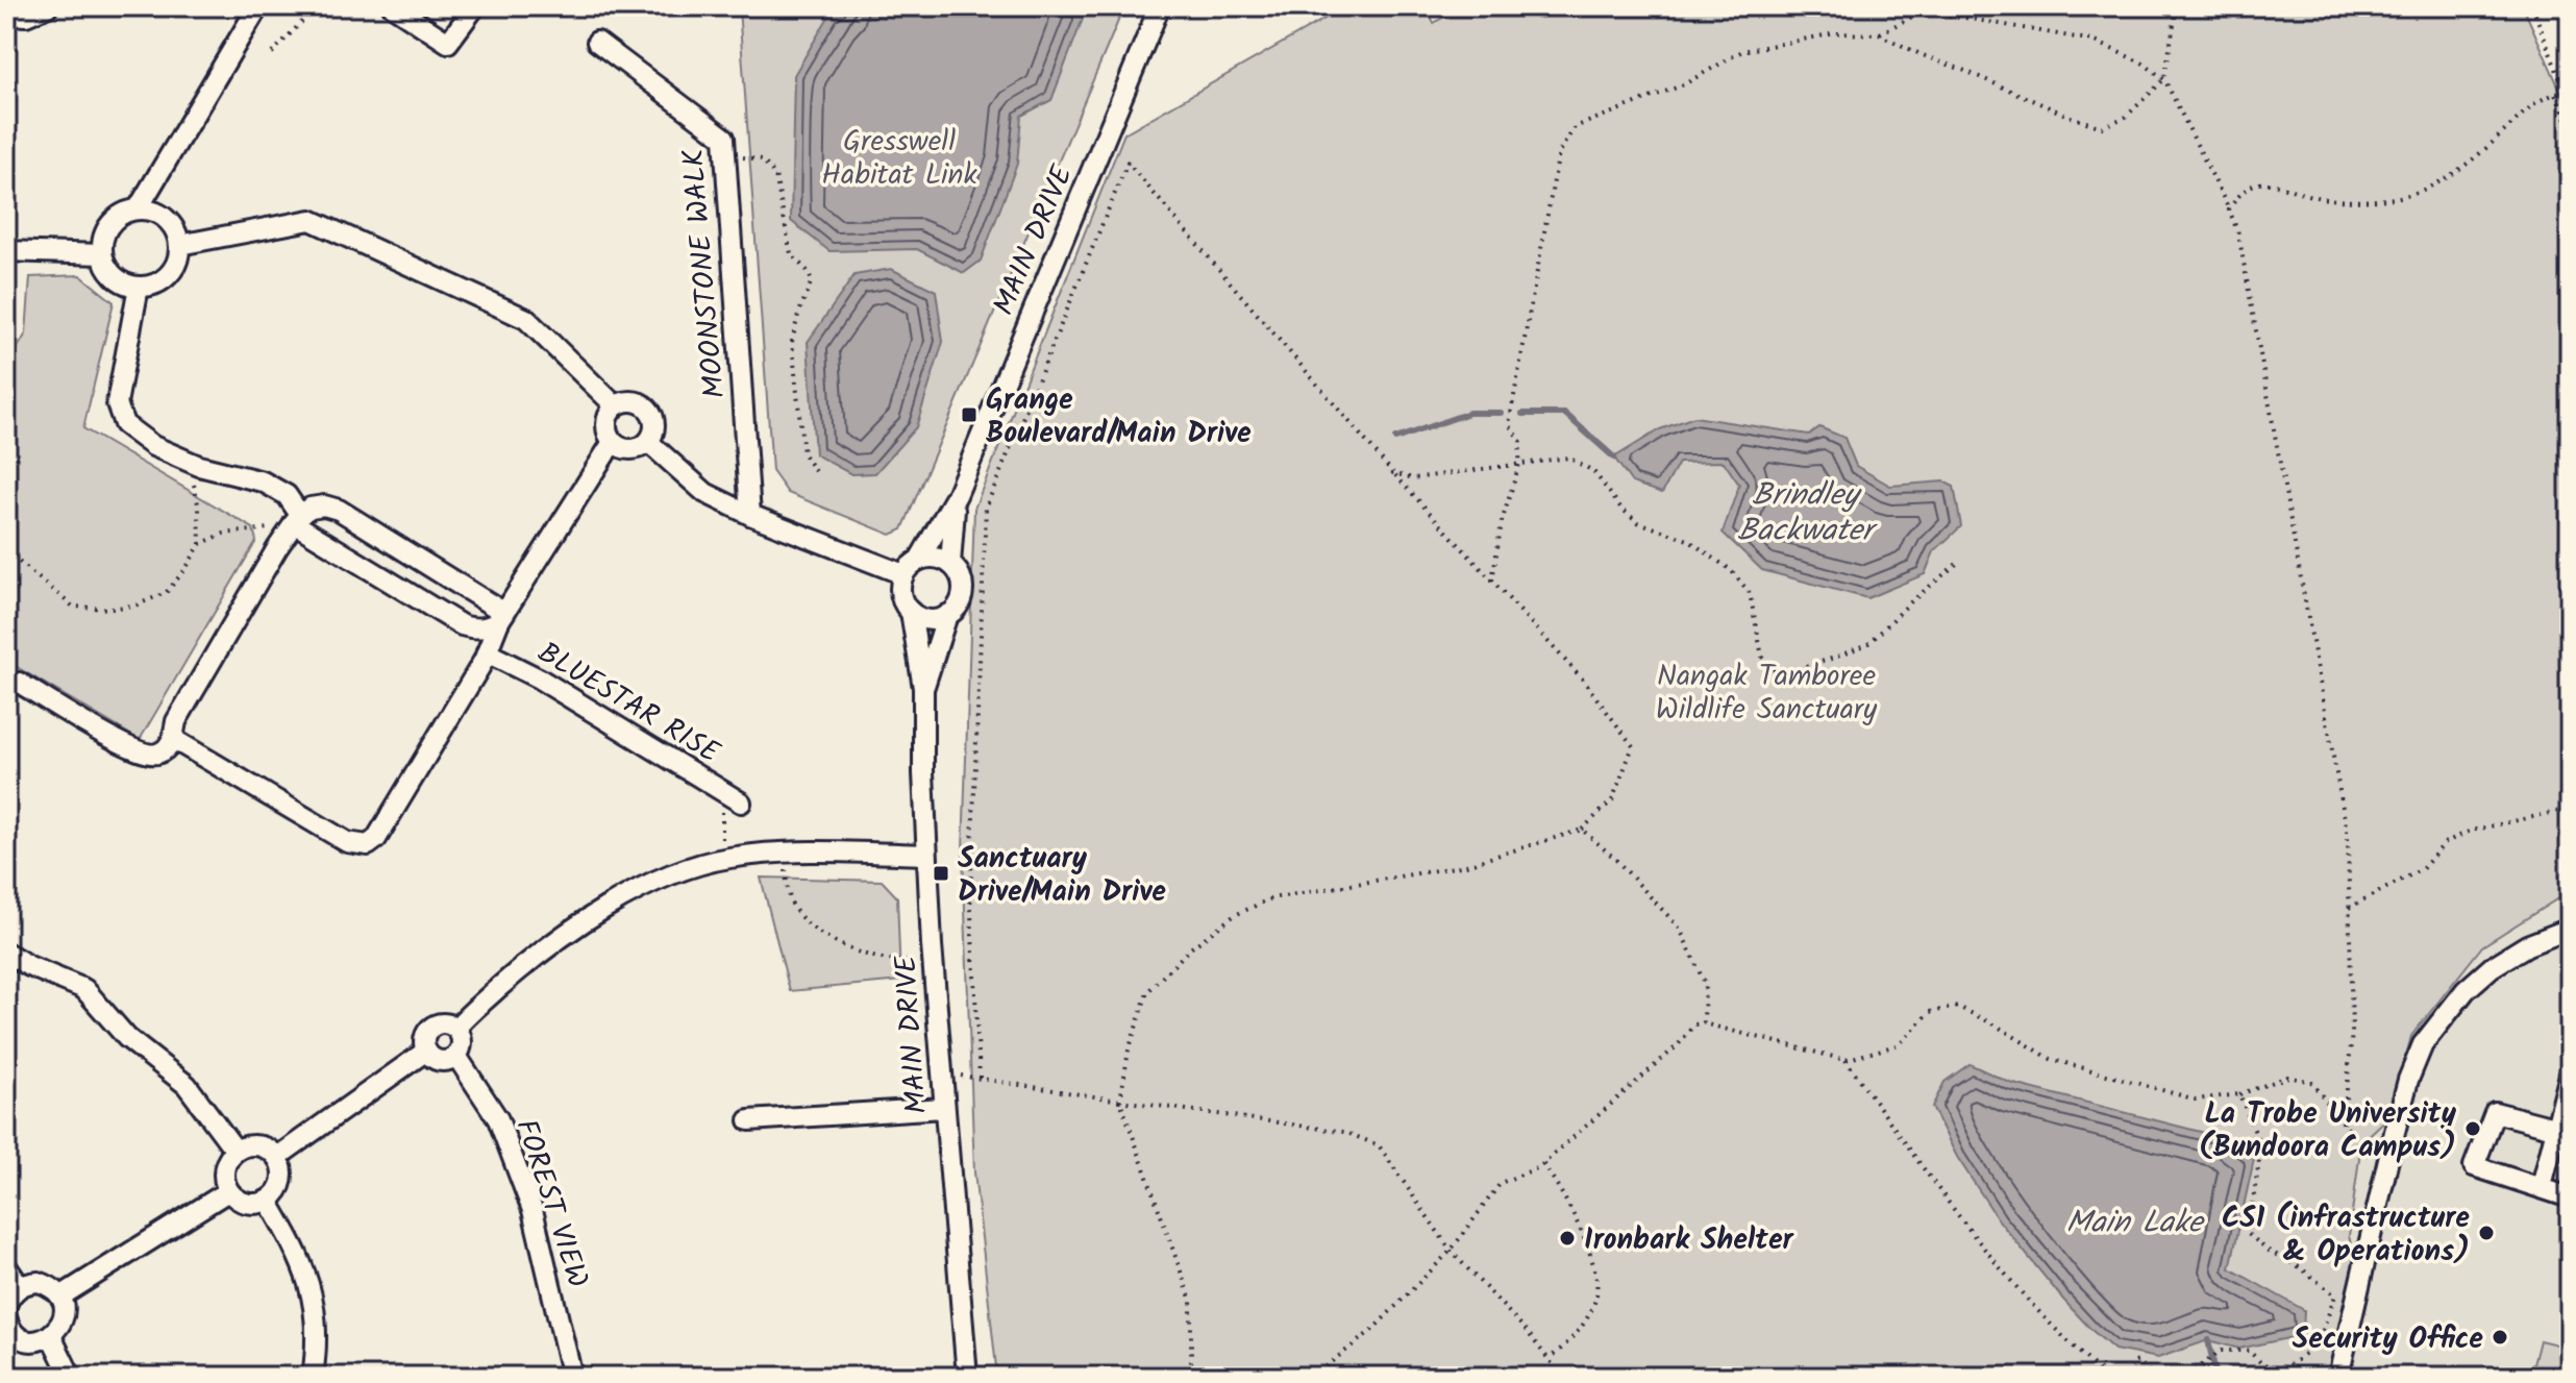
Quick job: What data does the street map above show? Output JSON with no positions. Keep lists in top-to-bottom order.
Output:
{
  "streets": {
    "street": [
      "MAIN DRIVE",
      "MOONSTONE WALK",
      "BLUESTAR RISE",
      "FOREST VIEW"
    ]
  },
  "water": ["Brindley Backwater", "Main Lake"],
  "parks": ["Gresswell Habitat Link", "Nangak Tamboree Wildlife Sanctuary"],
  "places": {
    "transit": ["Grange Boulevard/Main Drive", "Sanctuary Drive/Main Drive"],
    "other": [
      "La Trobe University (Bundoora Campus)",
      "CS1 (infrastructure & Operations)",
      "Ironbark Shelter",
      "Security Office"
    ]
  }
}
